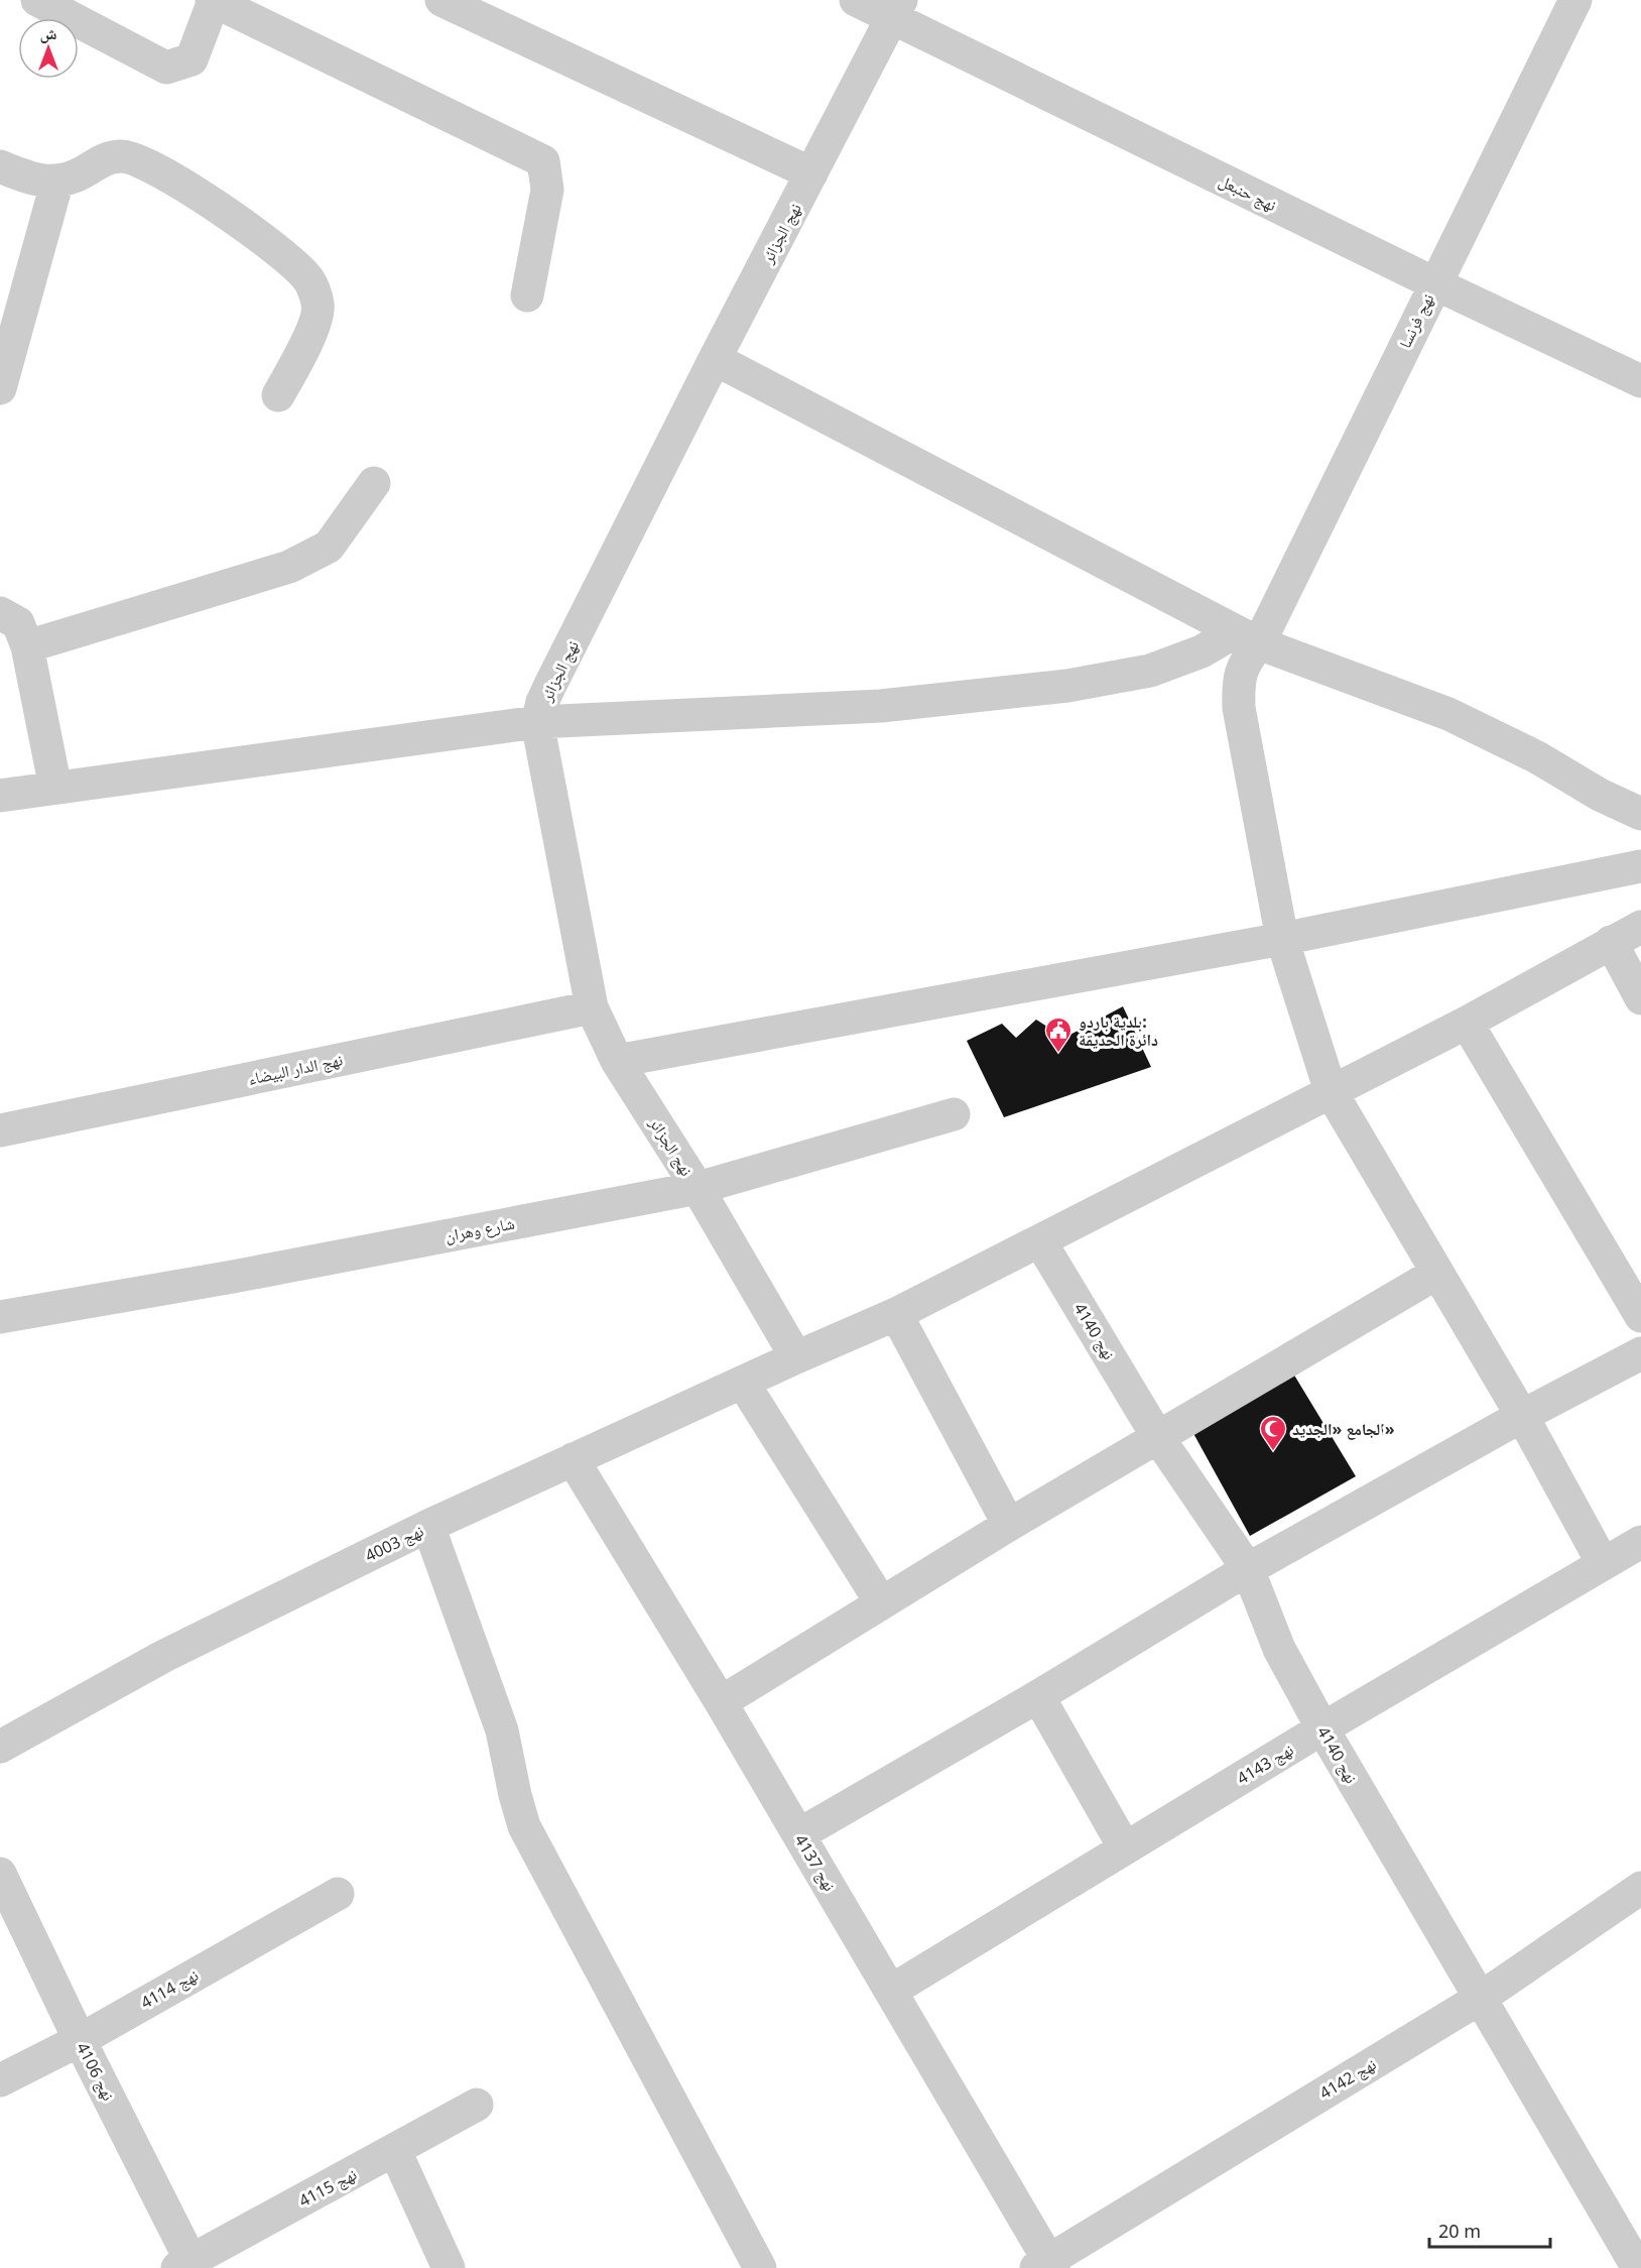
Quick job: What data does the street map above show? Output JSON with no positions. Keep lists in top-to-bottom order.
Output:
{
  "streets": {
    "street": [
      "نهج حنبعل",
      "نهج الجزائر",
      "نهج فرنسا",
      "نهج الدار البيضاء",
      "شارع وهران",
      "نهج 4140",
      "نهج 4003",
      "نهج 4143",
      "نهج 4137",
      "نهج 4114",
      "نهج 4106",
      "نهج 4142",
      "نهج 4115"
    ]
  },
  "crossings": [
    ["نهج حنبعل", "نهج الجزائر"],
    ["نهج حنبعل", "نهج فرنسا"],
    ["نهج الجزائر", "نهج الدار البيضاء"],
    ["نهج الجزائر", "شارع وهران"],
    ["نهج الجزائر", "نهج 4003"],
    ["نهج فرنسا", "نهج 4003"],
    ["نهج فرنسا", "نهج 4143"],
    ["نهج 4140", "نهج 4003"],
    ["نهج 4140", "نهج 4143"],
    ["نهج 4140", "نهج 4142"],
    ["نهج 4003", "نهج 4137"],
    ["نهج 4143", "نهج 4137"],
    ["نهج 4137", "نهج 4142"],
    ["نهج 4114", "نهج 4106"],
    ["نهج 4106", "نهج 4115"]
  ],
  "places": {
    "public building": ["بلدية باردو: دائرة الحديقة"],
    "mosque": ["الجامع «الجديد»"]
  },
  "scale_bar": "20 m",
  "north": "top"
}
